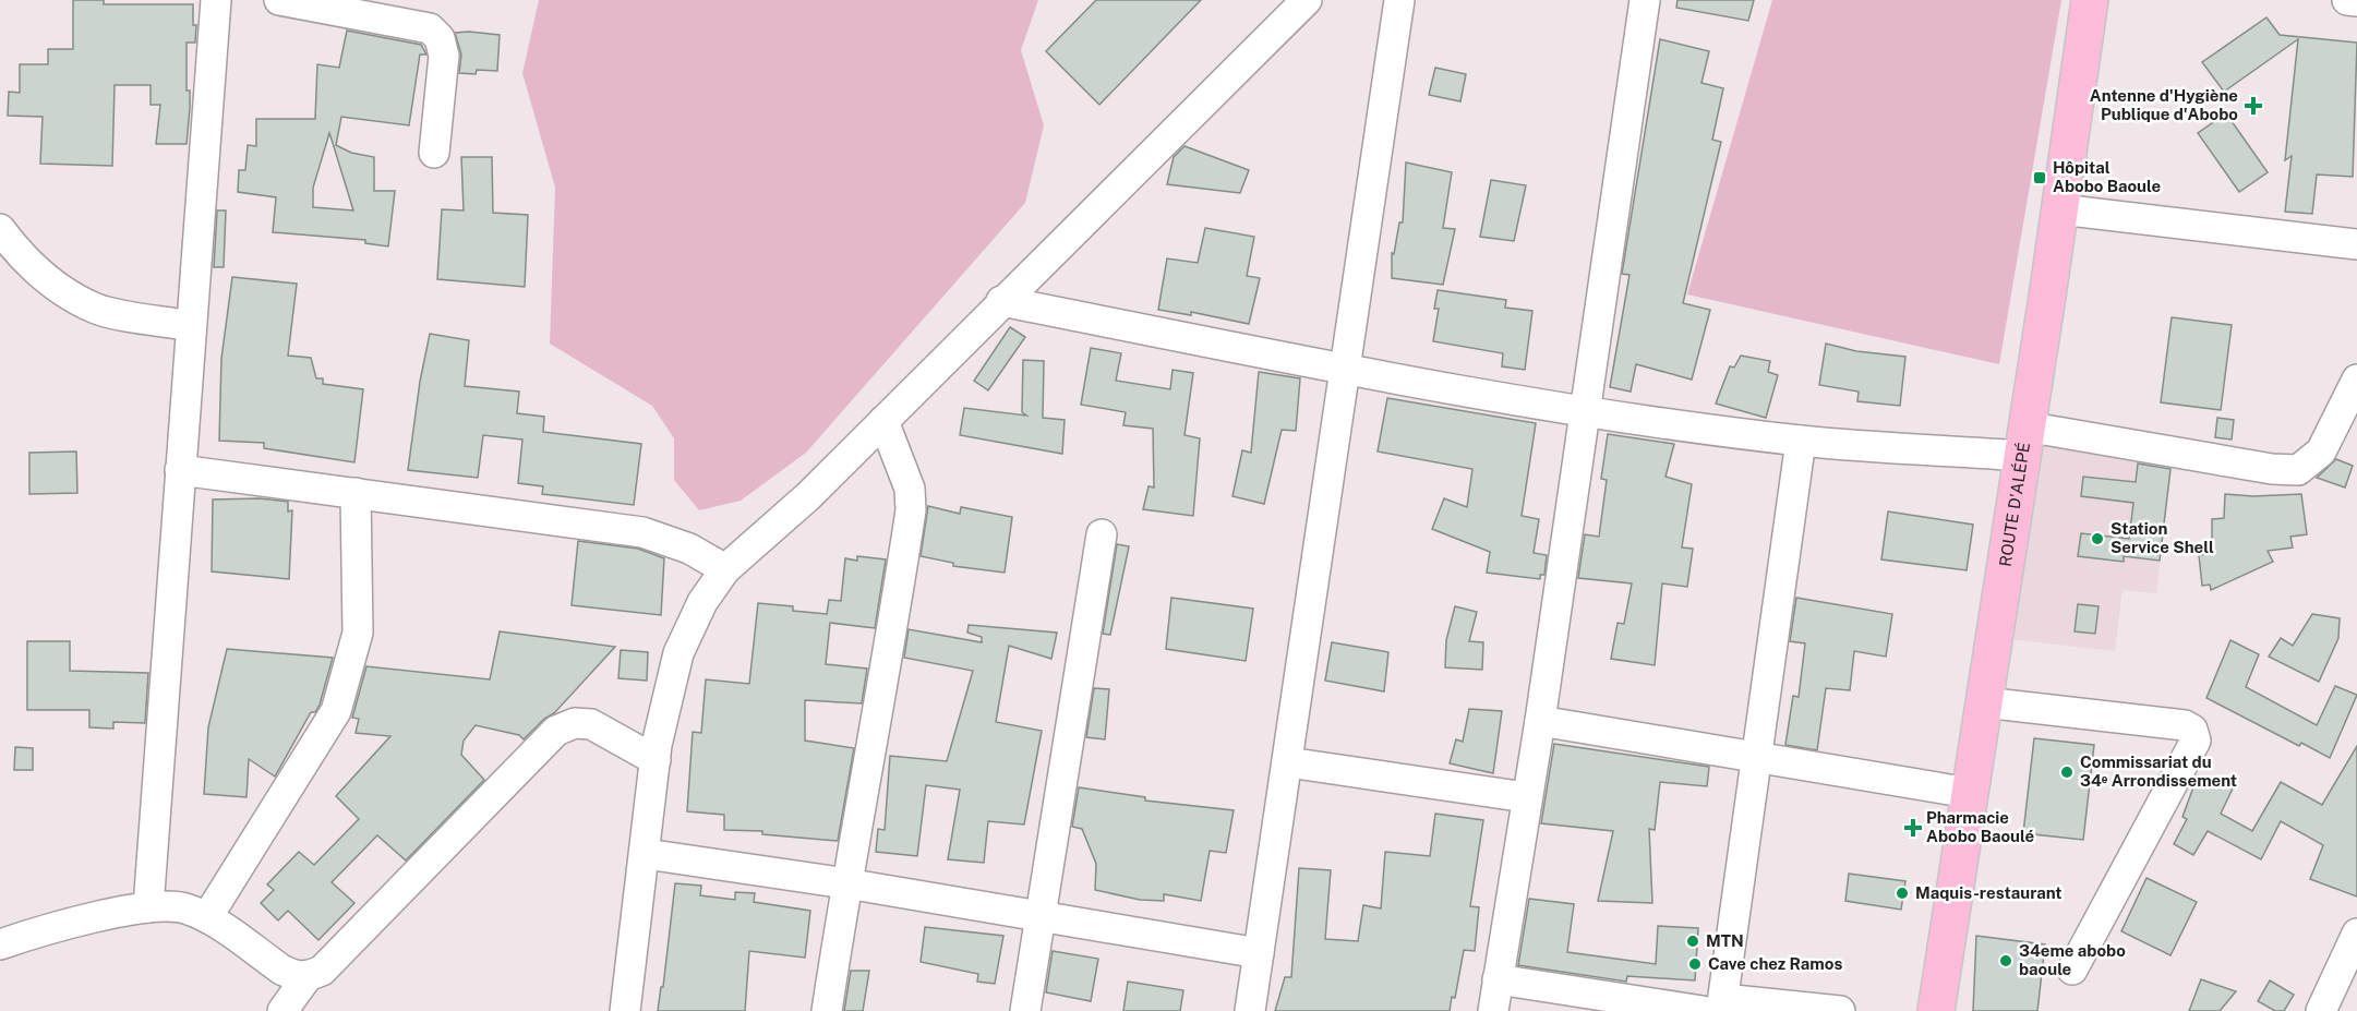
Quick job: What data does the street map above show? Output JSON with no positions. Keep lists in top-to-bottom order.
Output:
{
  "streets": {
    "main road": ["ROUTE D'ALÉPÉ"]
  },
  "places": {
    "health": ["Antenne d'Hygiène Publique d'Abobo", "Pharmacie Abobo Baoulé"],
    "transit": ["Hôpital Abobo Baoule"],
    "other": [
      "Station Service Shell",
      "Commissariat du 34ᵉ Arrondissement",
      "Maquis-restaurant",
      "MTN",
      "34eme abobo baoule",
      "Cave chez Ramos"
    ]
  }
}
